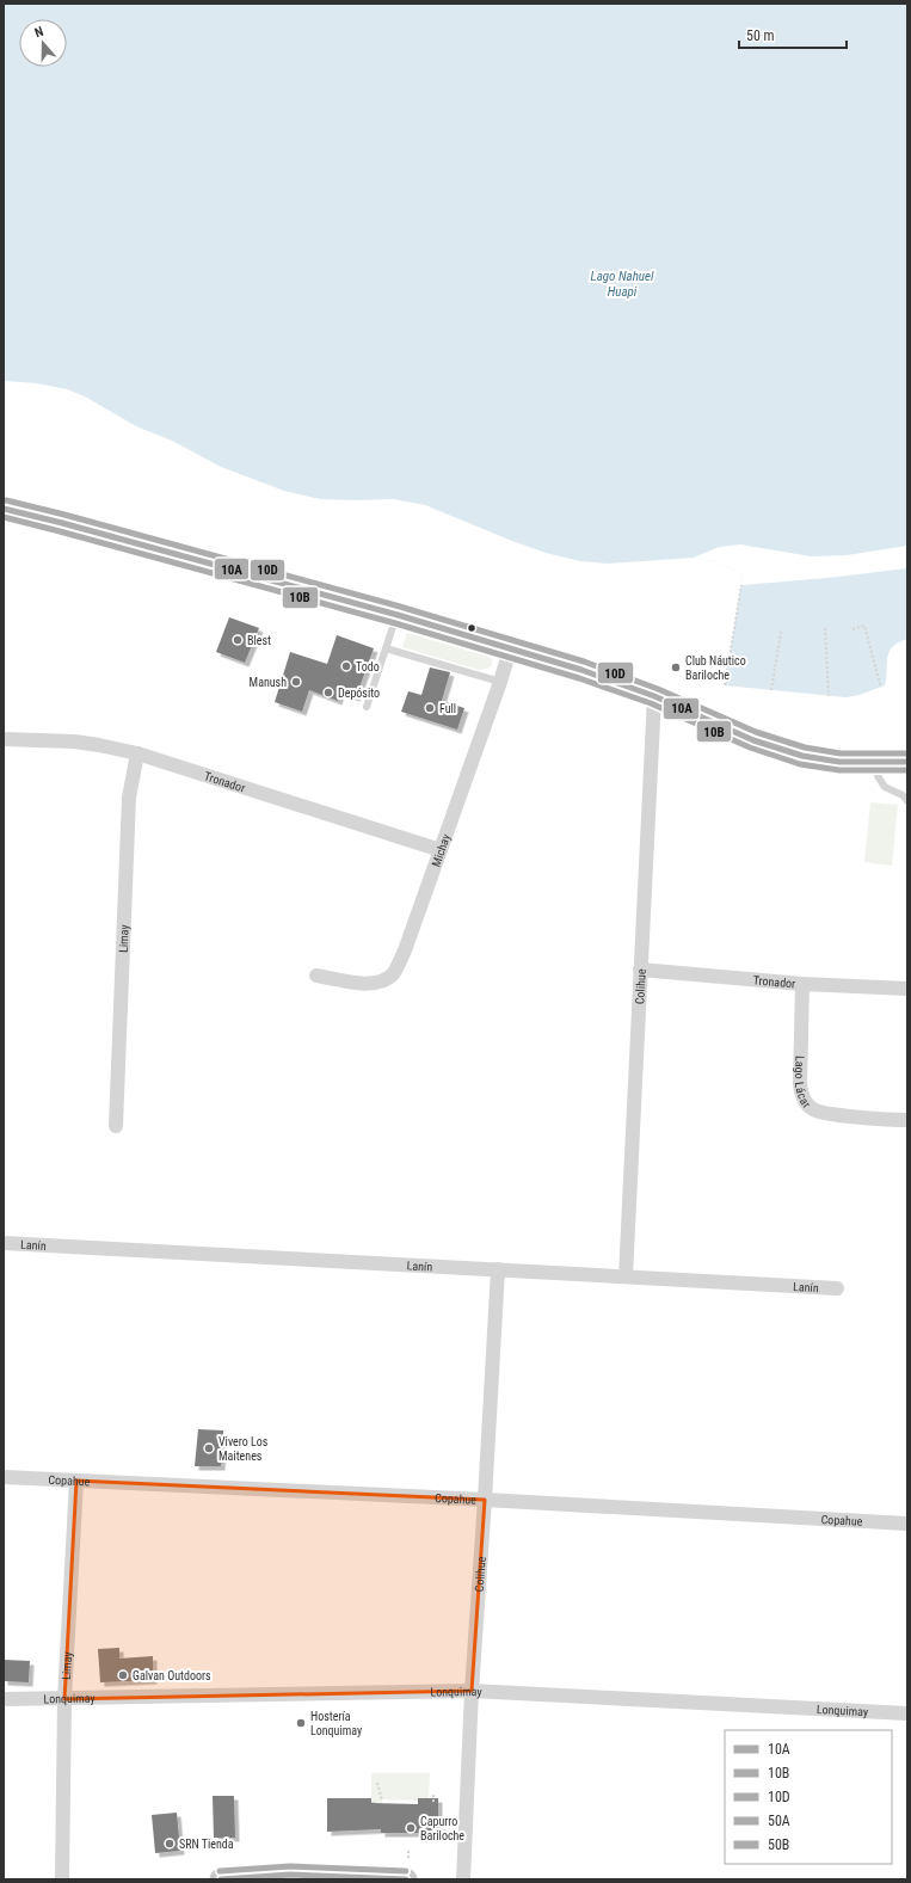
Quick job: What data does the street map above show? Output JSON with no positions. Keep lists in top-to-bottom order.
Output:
{
  "streets": {
    "street": [
      "Tronador",
      "Michay",
      "Limay",
      "Colihue",
      "Lago Lácar",
      "Lanín",
      "Copahue",
      "Lonquimay"
    ]
  },
  "crossings": [
    ["Tronador", "Michay"],
    ["Tronador", "Limay"],
    ["Tronador", "Colihue"],
    ["Tronador", "Lago Lácar"],
    ["Limay", "Copahue"],
    ["Limay", "Lonquimay"],
    ["Colihue", "Lanín"],
    ["Colihue", "Copahue"],
    ["Colihue", "Lonquimay"]
  ],
  "water": ["Lago Nahuel Huapi"],
  "places": [
    "Blest",
    "Todo",
    "Club Náutico Bariloche",
    "Manush",
    "Depósito",
    "Full",
    "Vivero Los Maitenes",
    "Galvan Outdoors",
    "Hostería Lonquimay",
    "Capurro Bariloche",
    "SRN Tienda"
  ],
  "lines": [
    "transit line 10D",
    "transit line 10A",
    "transit line 10B",
    "transit line 50B",
    "transit line 50A"
  ],
  "legend": [
    "10A",
    "10B",
    "10D",
    "50A",
    "50B"
  ],
  "scale_bar": "50 m",
  "north": "top"
}
